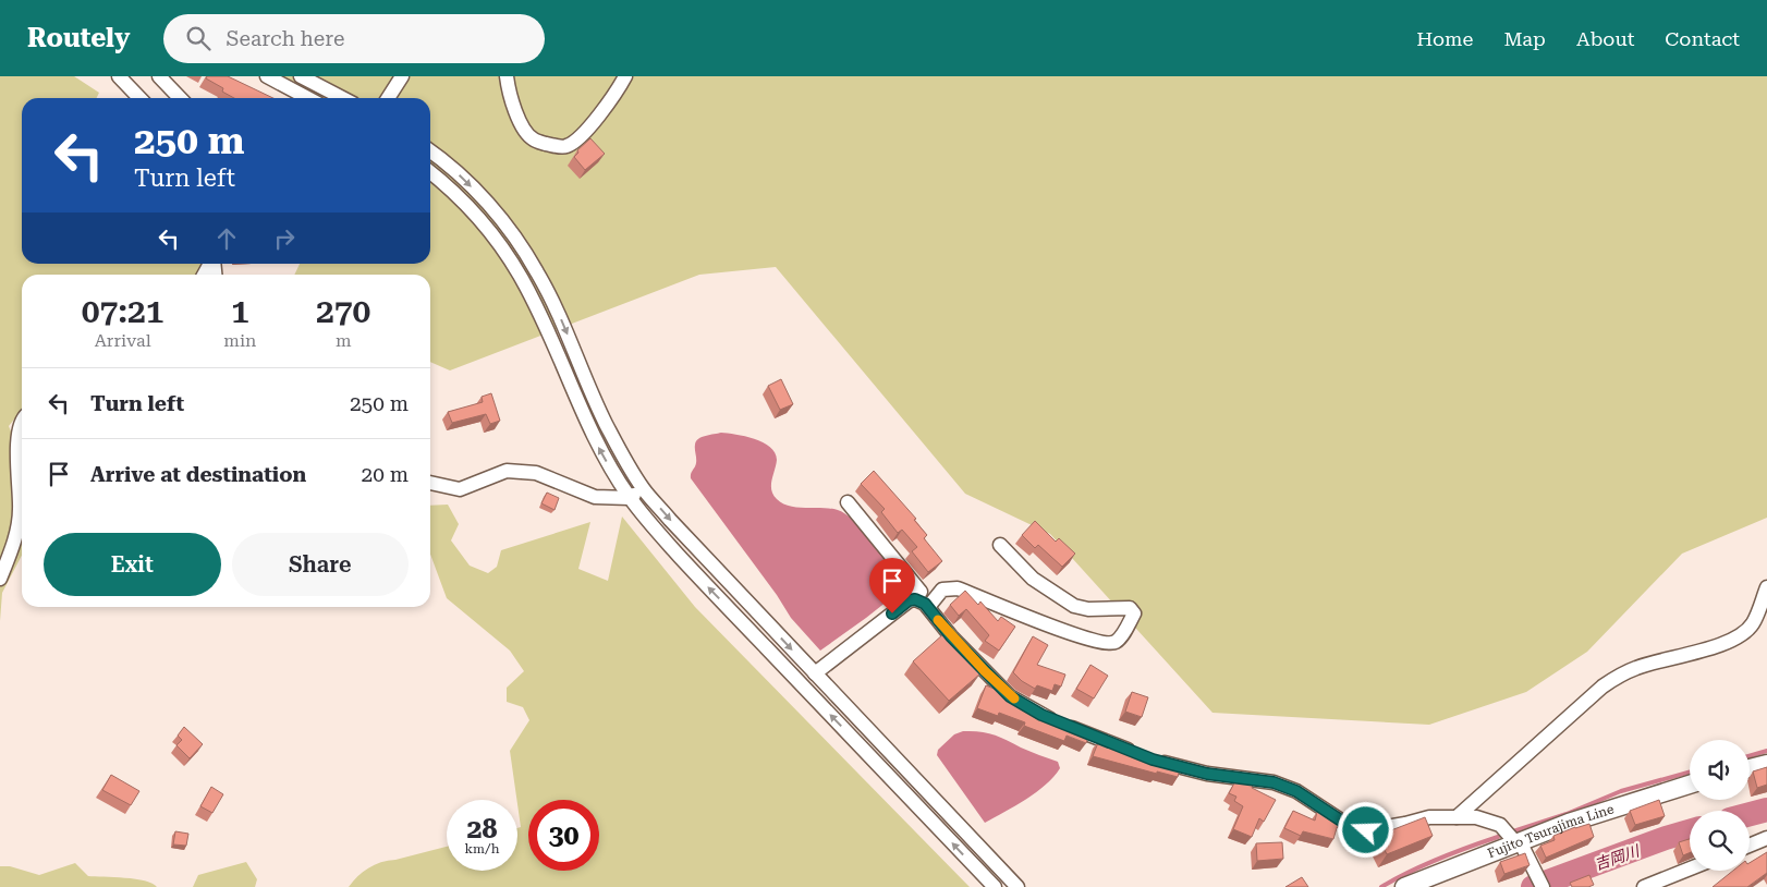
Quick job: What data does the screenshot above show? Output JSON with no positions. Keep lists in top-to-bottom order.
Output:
{
  "streets": {
    "main road": ["Fujito Tsurajima Line"]
  },
  "water": ["吉岡川"],
  "page": {
    "header": "Routely",
    "search": "Search here",
    "nav": [
      "Home",
      "Map",
      "About",
      "Contact"
    ],
    "turn": ["250 m", "Turn left"],
    "eta": [
      "07:21",
      "Arrival",
      "1",
      "min",
      "270",
      "m"
    ],
    "list": [
      {
        "name": "Turn left",
        "value": "250 m"
      },
      {
        "name": "Arrive at destination",
        "value": "20 m"
      }
    ],
    "buttons": ["Exit", "Share"],
    "speed": "28 km/h",
    "limit": "30"
  }
}
